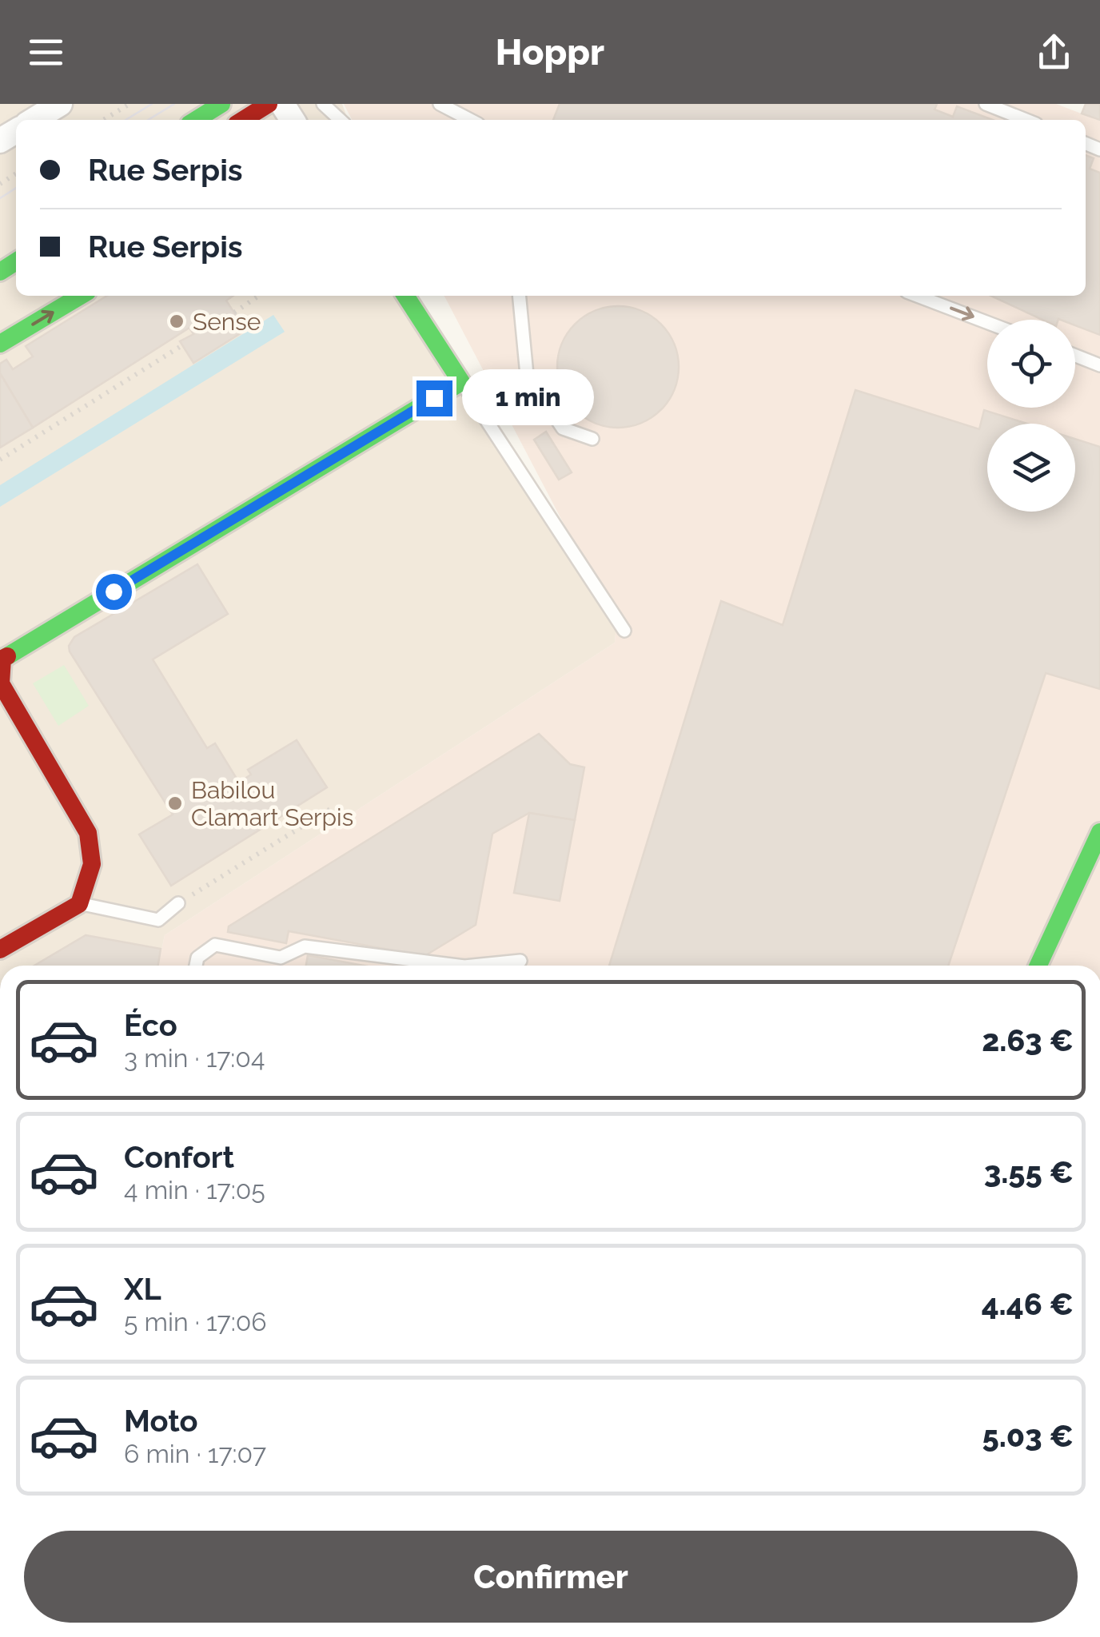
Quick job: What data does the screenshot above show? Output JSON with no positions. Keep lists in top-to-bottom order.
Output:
{
  "places": ["Sense", "Babilou Clamart Serpis"],
  "page": {
    "header": "Hoppr",
    "banner": ["Rue Serpis", "Rue Serpis"],
    "bubble": "1 min",
    "list": [
      {
        "name": "Éco",
        "note": "3 min · 17:04",
        "value": "2.63 €"
      },
      {
        "name": "Confort",
        "note": "4 min · 17:05",
        "value": "3.55 €"
      },
      {
        "name": "XL",
        "note": "5 min · 17:06",
        "value": "4.46 €"
      },
      {
        "name": "Moto",
        "note": "6 min · 17:07",
        "value": "5.03 €"
      }
    ],
    "buttons": "Confirmer"
  }
}
